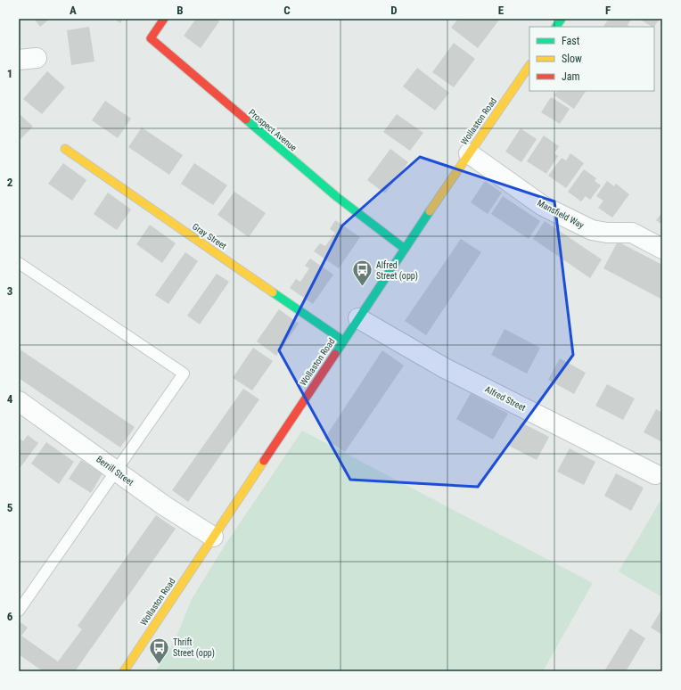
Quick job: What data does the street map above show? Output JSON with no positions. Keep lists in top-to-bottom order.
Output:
{
  "streets": {
    "main road": ["Wollaston Road", "Prospect Avenue", "Gray Street"],
    "street": ["Mansfield Way", "Alfred Street", "Berrill Street"]
  },
  "crossings": [
    ["Wollaston Road", "Prospect Avenue"],
    ["Wollaston Road", "Mansfield Way"],
    ["Wollaston Road", "Gray Street"],
    ["Wollaston Road", "Alfred Street"],
    ["Wollaston Road", "Berrill Street"]
  ],
  "places": {
    "bus stop": ["Alfred Street (opp)", "Thrift Street (opp)"]
  },
  "legend": ["Fast", "Slow", "Jam"],
  "grid": {
    "columns": [
      "A",
      "B",
      "C",
      "D",
      "E",
      "F"
    ],
    "rows": [
      "1",
      "2",
      "3",
      "4",
      "5",
      "6"
    ]
  }
}
